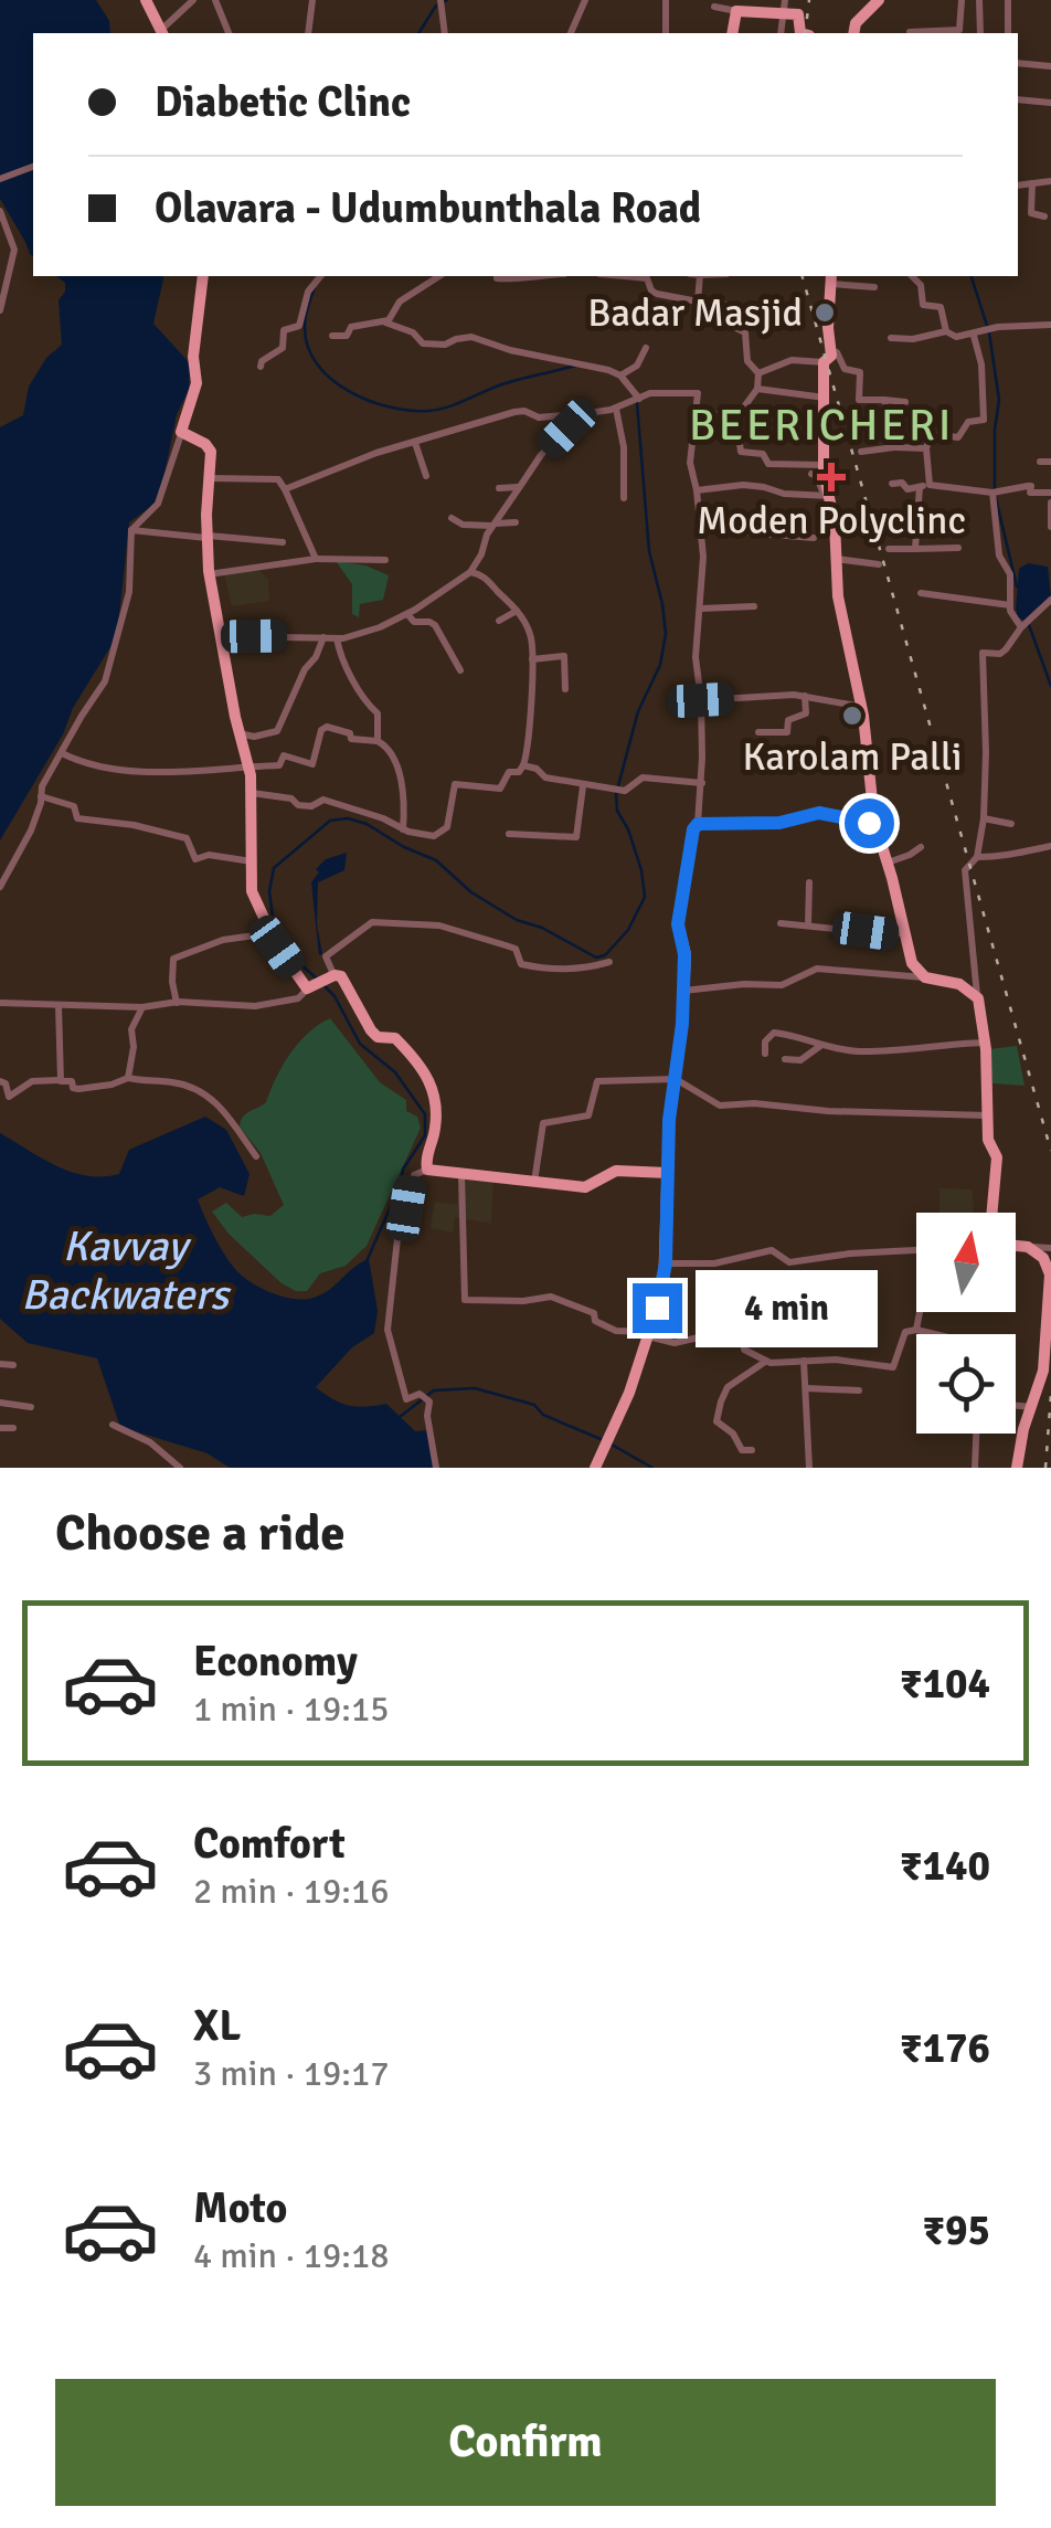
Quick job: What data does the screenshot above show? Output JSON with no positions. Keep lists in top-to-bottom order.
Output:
{
  "districts": ["BEERICHERI"],
  "water": ["Kavvay Backwaters"],
  "places": {
    "other": ["Badar Masjid", "Karolam Palli"],
    "health": ["Moden Polyclinc"]
  },
  "north": "top",
  "page": {
    "banner": ["Diabetic Clinc", "Olavara - Udumbunthala Road"],
    "bubble": "4 min",
    "heading": "Choose a ride",
    "list": [
      {
        "name": "Economy",
        "note": "1 min · 19:15",
        "value": "₹104"
      },
      {
        "name": "Comfort",
        "note": "2 min · 19:16",
        "value": "₹140"
      },
      {
        "name": "XL",
        "note": "3 min · 19:17",
        "value": "₹176"
      },
      {
        "name": "Moto",
        "note": "4 min · 19:18",
        "value": "₹95"
      }
    ],
    "buttons": "Confirm"
  }
}
